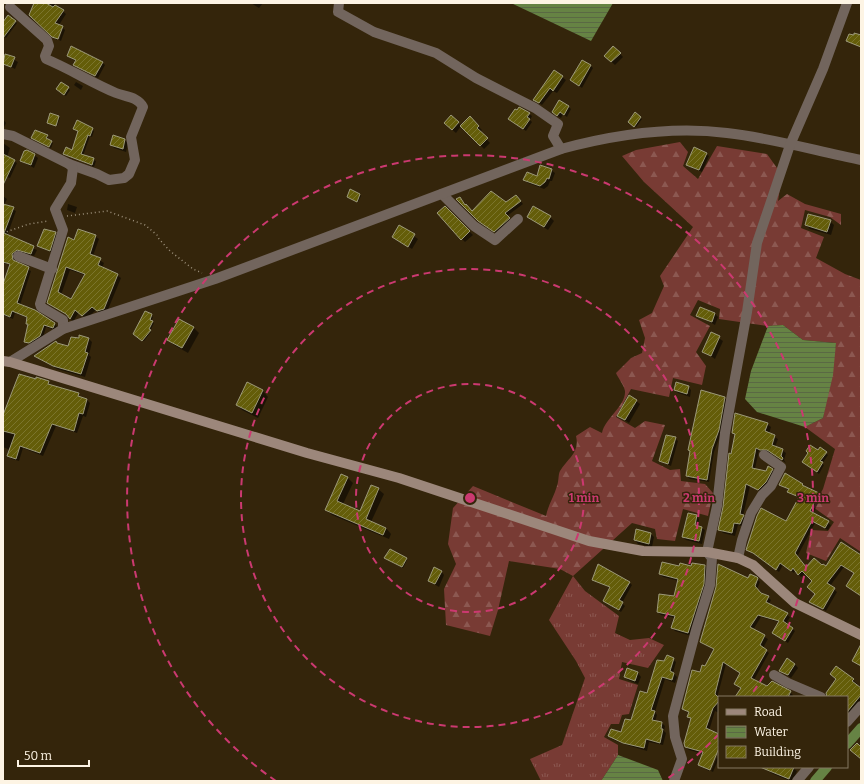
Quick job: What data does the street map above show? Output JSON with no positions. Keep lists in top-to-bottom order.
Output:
{
  "legend": ["Road", "Water", "Building"],
  "scale_bar": "50 m",
  "rings": ["1 min", "2 min", "3 min"]
}
